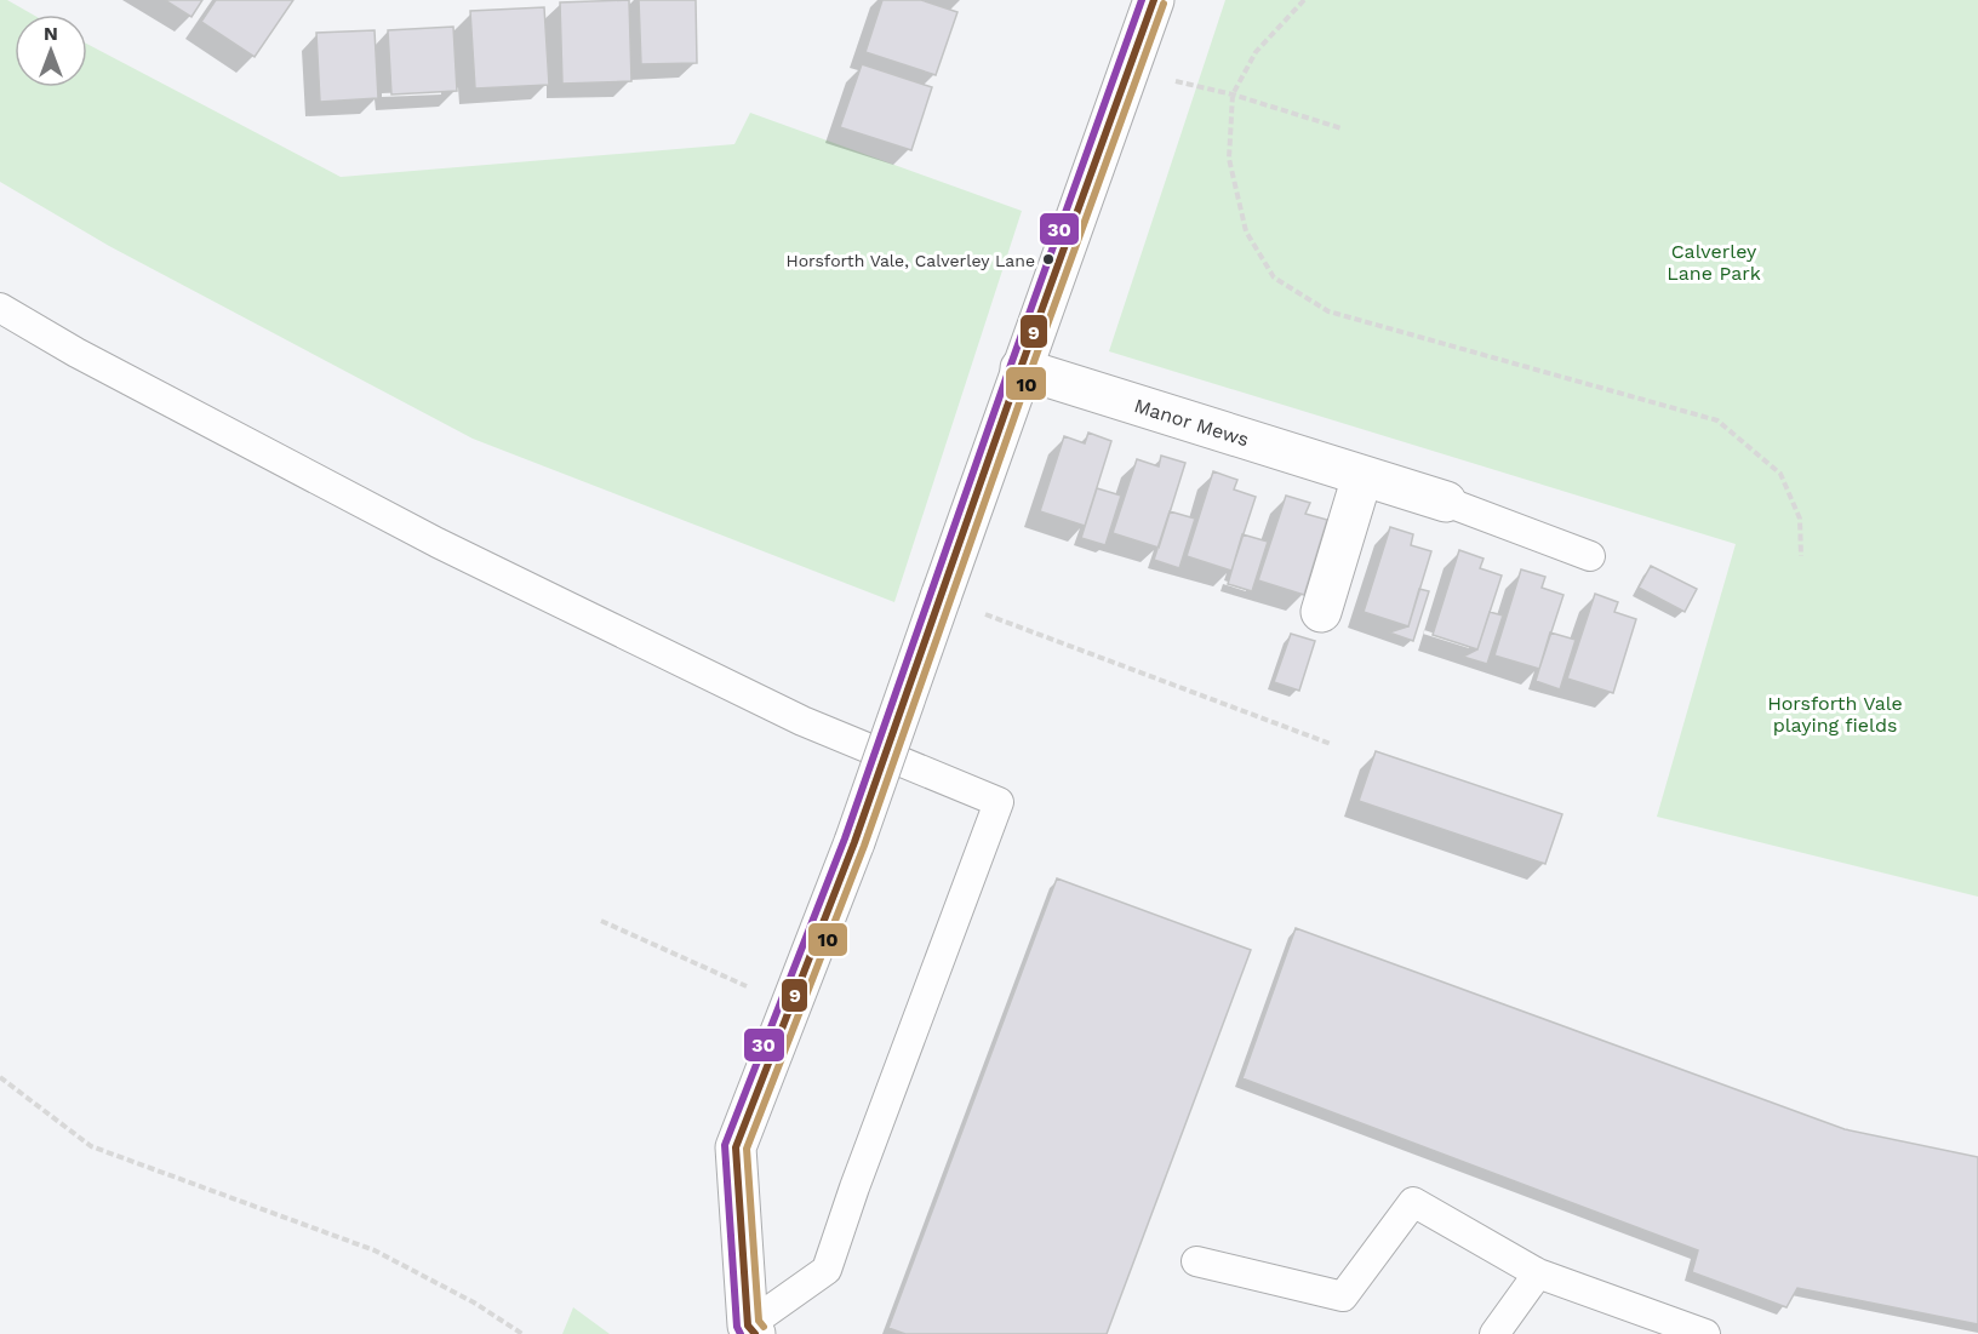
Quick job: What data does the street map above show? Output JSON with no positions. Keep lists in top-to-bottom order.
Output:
{
  "streets": {
    "street": ["Manor Mews"]
  },
  "parks": ["Calverley Lane Park", "Horsforth Vale playing fields"],
  "places": ["Horsforth Vale, Calverley Lane"],
  "lines": ["transit line 9", "transit line 30", "transit line 10"],
  "north": "top"
}
